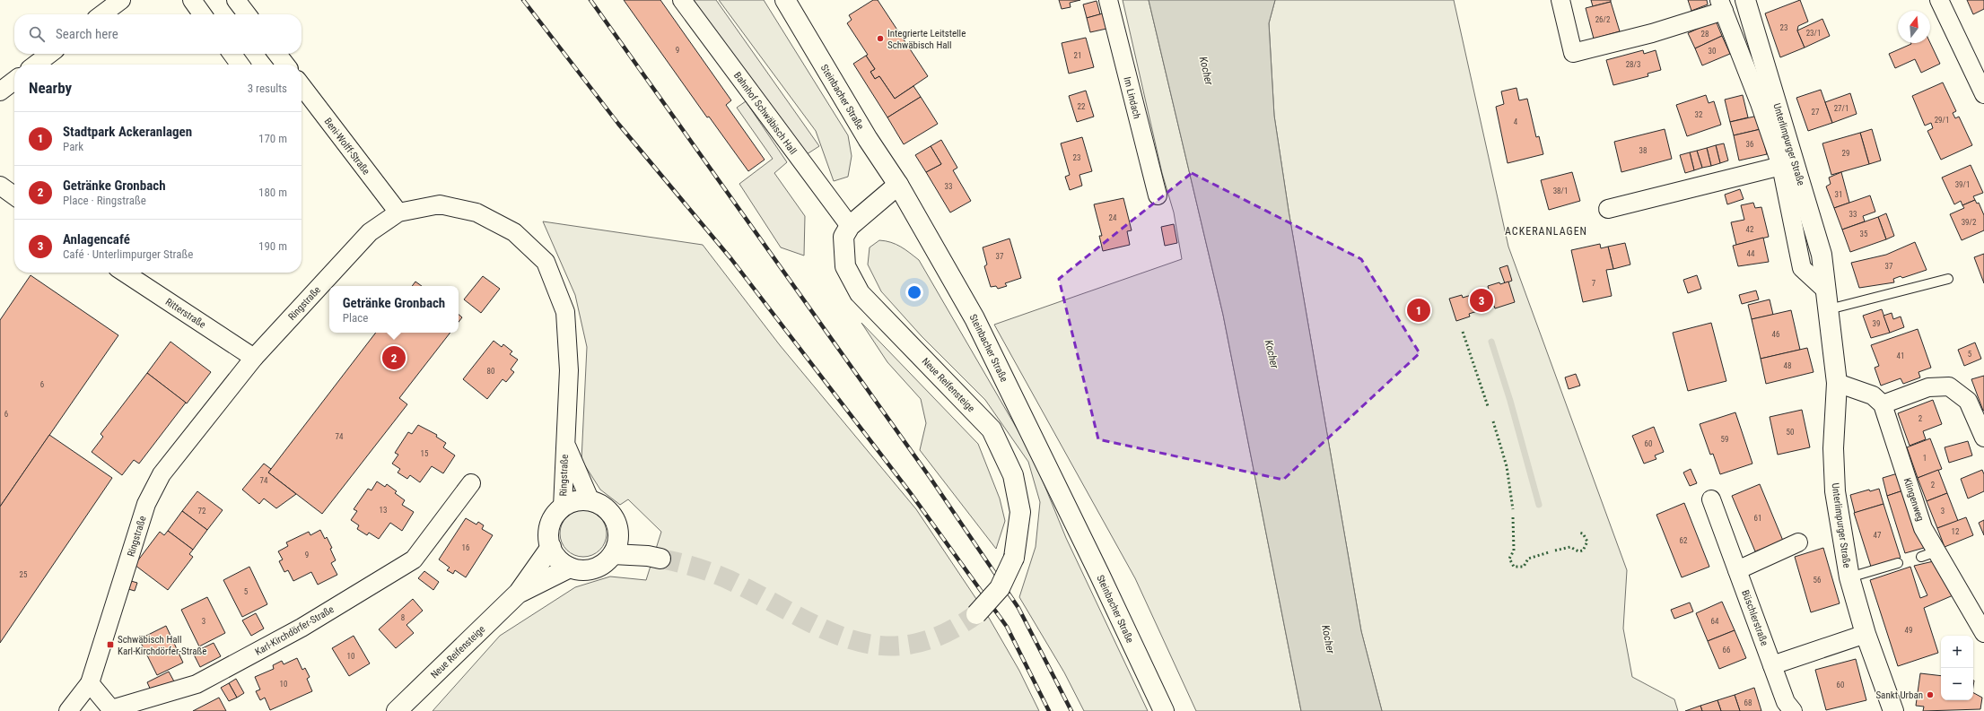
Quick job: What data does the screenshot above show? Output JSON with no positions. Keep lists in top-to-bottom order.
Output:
{
  "streets": {
    "main road": ["Steinbacher Straße", "Unterlimpurger Straße", "Neue Reifensteige"],
    "street": [
      "Im Lindach",
      "Bahnhof Schwäbisch Hall",
      "Beni-Wolff-Straße",
      "Ringstraße",
      "Ritterstraße",
      "Klingenweg",
      "Büschlerstraße",
      "Karl-Kirchdörfer-Straße"
    ]
  },
  "crossings": [
    ["Steinbacher Straße", "Neue Reifensteige"],
    ["Bahnhof Schwäbisch Hall", "Neue Reifensteige"],
    ["Beni-Wolff-Straße", "Ringstraße"],
    ["Ringstraße", "Ritterstraße"],
    ["Ringstraße", "Neue Reifensteige"],
    ["Ringstraße", "Karl-Kirchdörfer-Straße"]
  ],
  "districts": ["ACKERANLAGEN"],
  "water": ["Kocher"],
  "places": {
    "other": ["Integrierte Leitstelle Schwäbisch Hall", "Sankt Urban"],
    "transit": ["Schwäbisch Hall Karl-Kirchdörfer-Straße"]
  },
  "house_numbers": [
    "26/2",
    "23",
    "23/1",
    "28",
    "9",
    "30",
    "21",
    "28/3",
    "22",
    "27/1",
    "27",
    "32",
    "29/1",
    "4",
    "36",
    "38",
    "29",
    "23",
    "39/1",
    "33",
    "38/1",
    "31",
    "33",
    "24",
    "39/2",
    "42",
    "35",
    "44",
    "37",
    "37",
    "7",
    "39",
    "46",
    "5",
    "41",
    "48",
    "80",
    "6",
    "6",
    "2",
    "50",
    "74",
    "59",
    "60",
    "15",
    "1",
    "74",
    "2",
    "13",
    "72",
    "3",
    "61",
    "12",
    "47",
    "62",
    "16",
    "9",
    "25",
    "56",
    "5",
    "8",
    "3",
    "64",
    "49",
    "66",
    "10",
    "10",
    "60",
    "68"
  ],
  "north": "top",
  "page": {
    "search": "Search here",
    "heading": ["Nearby", "3 results"],
    "list": [
      {
        "mark": "1",
        "name": "Stadtpark Ackeranlagen",
        "note": "Park",
        "value": "170 m"
      },
      {
        "mark": "2",
        "name": "Getränke Gronbach",
        "note": "Place · Ringstraße",
        "value": "180 m"
      },
      {
        "mark": "3",
        "name": "Anlagencafé",
        "note": "Café · Unterlimpurger Straße",
        "value": "190 m"
      }
    ],
    "popup": ["Getränke Gronbach", "Place"],
    "pins": ["3", "1", "2"],
    "map_buttons": ["+", "−"]
  }
}
